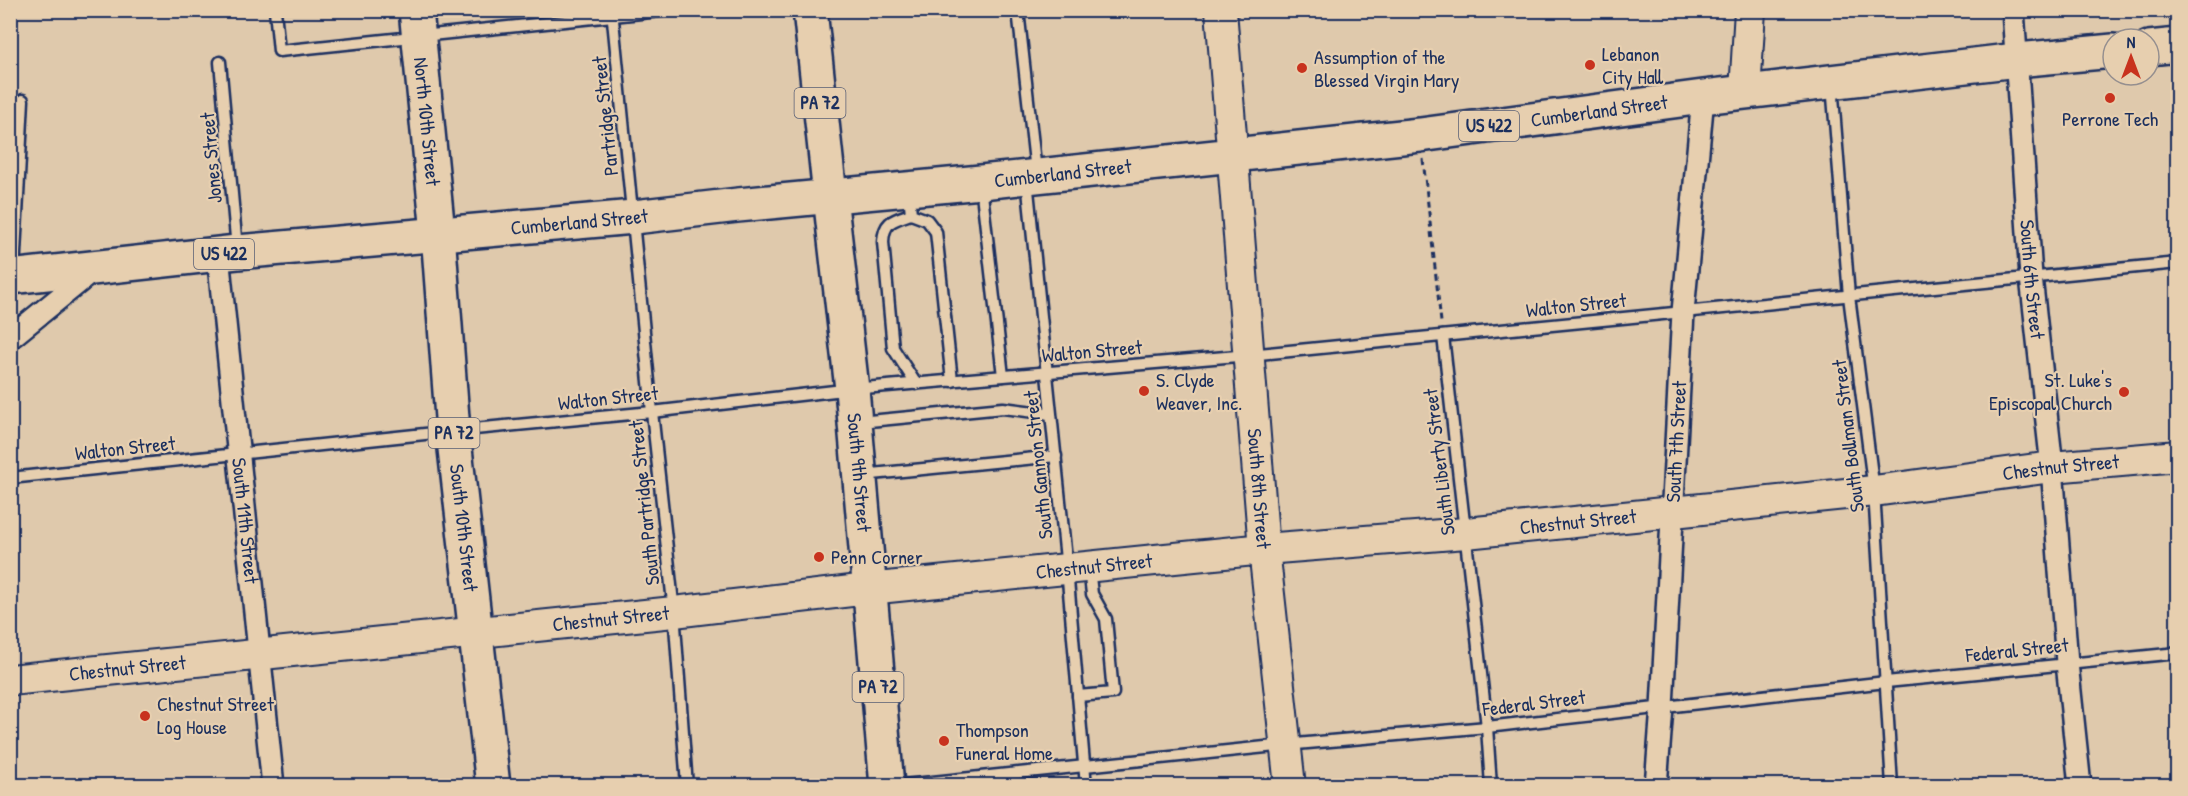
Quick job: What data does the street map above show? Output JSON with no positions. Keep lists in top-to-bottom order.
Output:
{
  "streets": {
    "main road": [
      "PA 72",
      "Cumberland Street",
      "North 10th Street",
      "US 422",
      "South 9th Street",
      "South 10th Street"
    ],
    "street": [
      "South 6th Street",
      "South 7th Street",
      "Chestnut Street",
      "South 8th Street",
      "South 11th Street"
    ],
    "lane": [
      "Partridge Street",
      "Jones Street",
      "Walton Street",
      "South Bollman Street",
      "South Liberty Street",
      "South Gannon Street",
      "South Partridge Street",
      "Federal Street"
    ]
  },
  "crossings": [
    ["PA 72", "Cumberland Street"],
    ["PA 72", "South 9th Street"],
    ["Cumberland Street", "Partridge Street"],
    ["Cumberland Street", "North 10th Street"],
    ["Cumberland Street", "Jones Street"],
    ["Cumberland Street", "South 6th Street"],
    ["Cumberland Street", "South Bollman Street"],
    ["Cumberland Street", "South 7th Street"],
    ["Cumberland Street", "South Gannon Street"],
    ["Cumberland Street", "South 9th Street"],
    ["Cumberland Street", "South 8th Street"],
    ["Cumberland Street", "South Partridge Street"],
    ["Cumberland Street", "South 11th Street"],
    ["Cumberland Street", "South 10th Street"],
    ["Partridge Street", "South Partridge Street"],
    ["North 10th Street", "South 10th Street"],
    ["Jones Street", "South 11th Street"],
    ["South 6th Street", "Walton Street"],
    ["South 6th Street", "Chestnut Street"],
    ["South 6th Street", "Federal Street"],
    ["Walton Street", "South Bollman Street"],
    ["Walton Street", "South 7th Street"],
    ["Walton Street", "South Liberty Street"],
    ["Walton Street", "South Gannon Street"],
    ["Walton Street", "South 9th Street"],
    ["Walton Street", "South 8th Street"],
    ["Walton Street", "South Partridge Street"],
    ["Walton Street", "South 11th Street"],
    ["Walton Street", "South 10th Street"],
    ["South Bollman Street", "Chestnut Street"],
    ["South Bollman Street", "Federal Street"],
    ["South 7th Street", "Chestnut Street"],
    ["South 7th Street", "Federal Street"],
    ["South Liberty Street", "Chestnut Street"],
    ["South Liberty Street", "Federal Street"],
    ["South Gannon Street", "Chestnut Street"],
    ["South Gannon Street", "Federal Street"],
    ["Chestnut Street", "South 9th Street"],
    ["Chestnut Street", "South 8th Street"],
    ["Chestnut Street", "South Partridge Street"],
    ["Chestnut Street", "South 11th Street"],
    ["Chestnut Street", "South 10th Street"],
    ["South 8th Street", "Federal Street"]
  ],
  "places": [
    "Lebanon City Hall",
    "Assumption of the Blessed Virgin Mary",
    "Perrone Tech",
    "S. Clyde Weaver, Inc.",
    "St. Luke's Episcopal Church",
    "Penn Corner",
    "Chestnut Street Log House",
    "Thompson Funeral Home"
  ],
  "north": "top"
}
